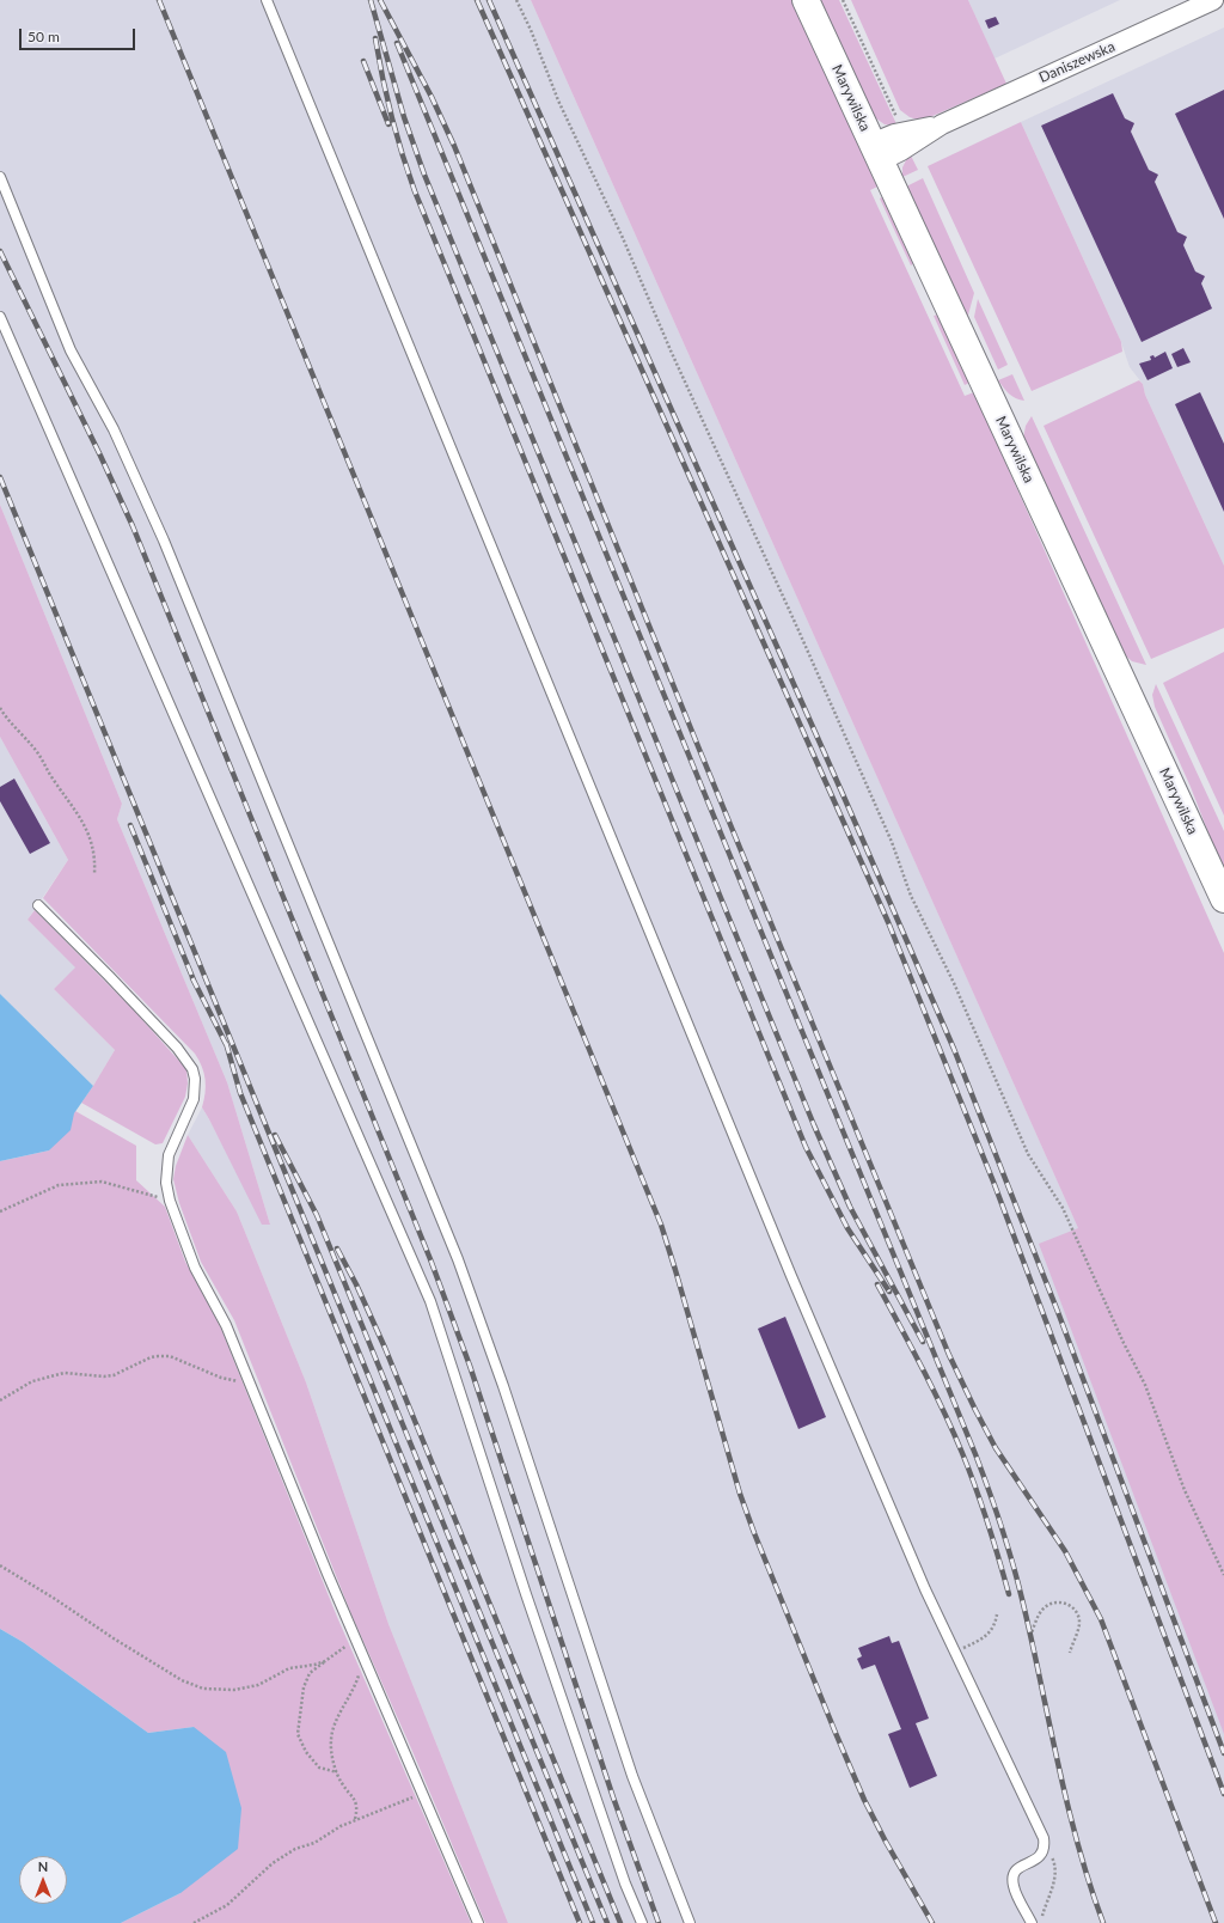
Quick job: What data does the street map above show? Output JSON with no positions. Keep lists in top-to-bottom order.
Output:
{
  "streets": {
    "main road": ["Marywilska"],
    "street": ["Daniszewska"]
  },
  "crossings": [
    ["Daniszewska", "Marywilska"]
  ],
  "scale_bar": "50 m",
  "north": "top"
}
